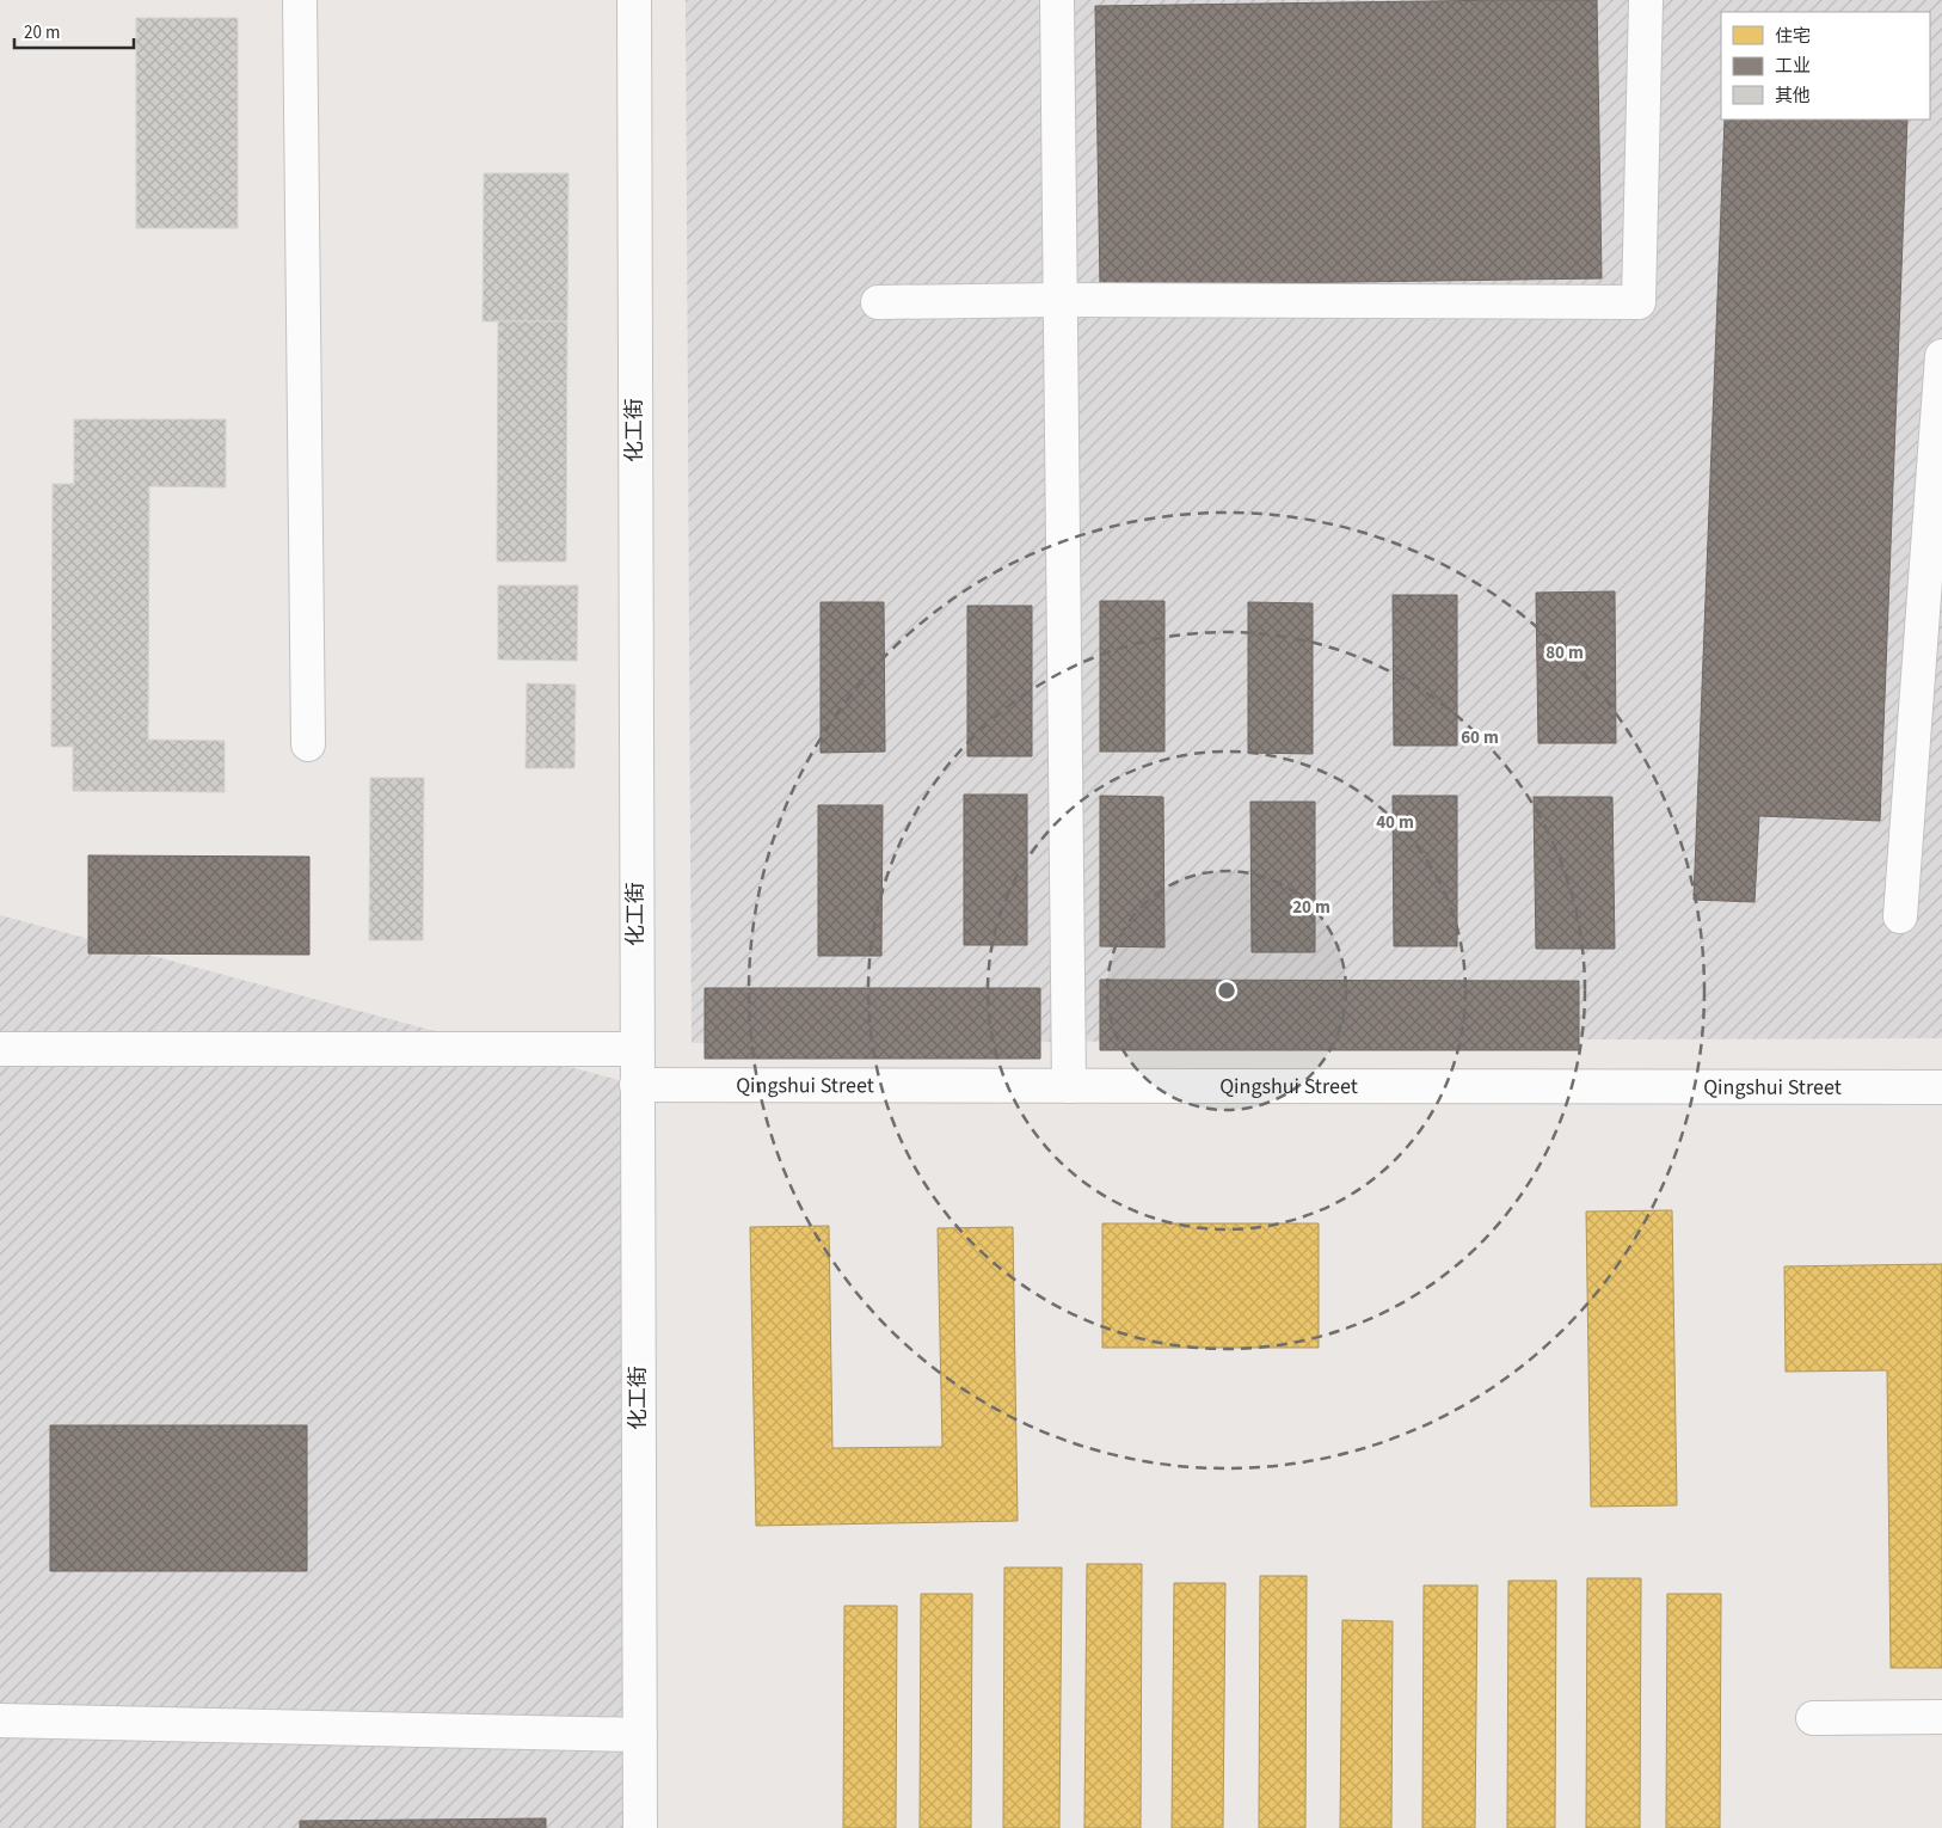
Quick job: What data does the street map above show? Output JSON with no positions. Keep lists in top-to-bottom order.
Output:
{
  "streets": {
    "street": ["化工街", "Qingshui Street"]
  },
  "crossings": [
    ["化工街", "Qingshui Street"]
  ],
  "legend": ["住宅", "工业", "其他"],
  "scale_bar": "20 m",
  "rings": [
    "80 m",
    "60 m",
    "40 m",
    "20 m"
  ]
}
